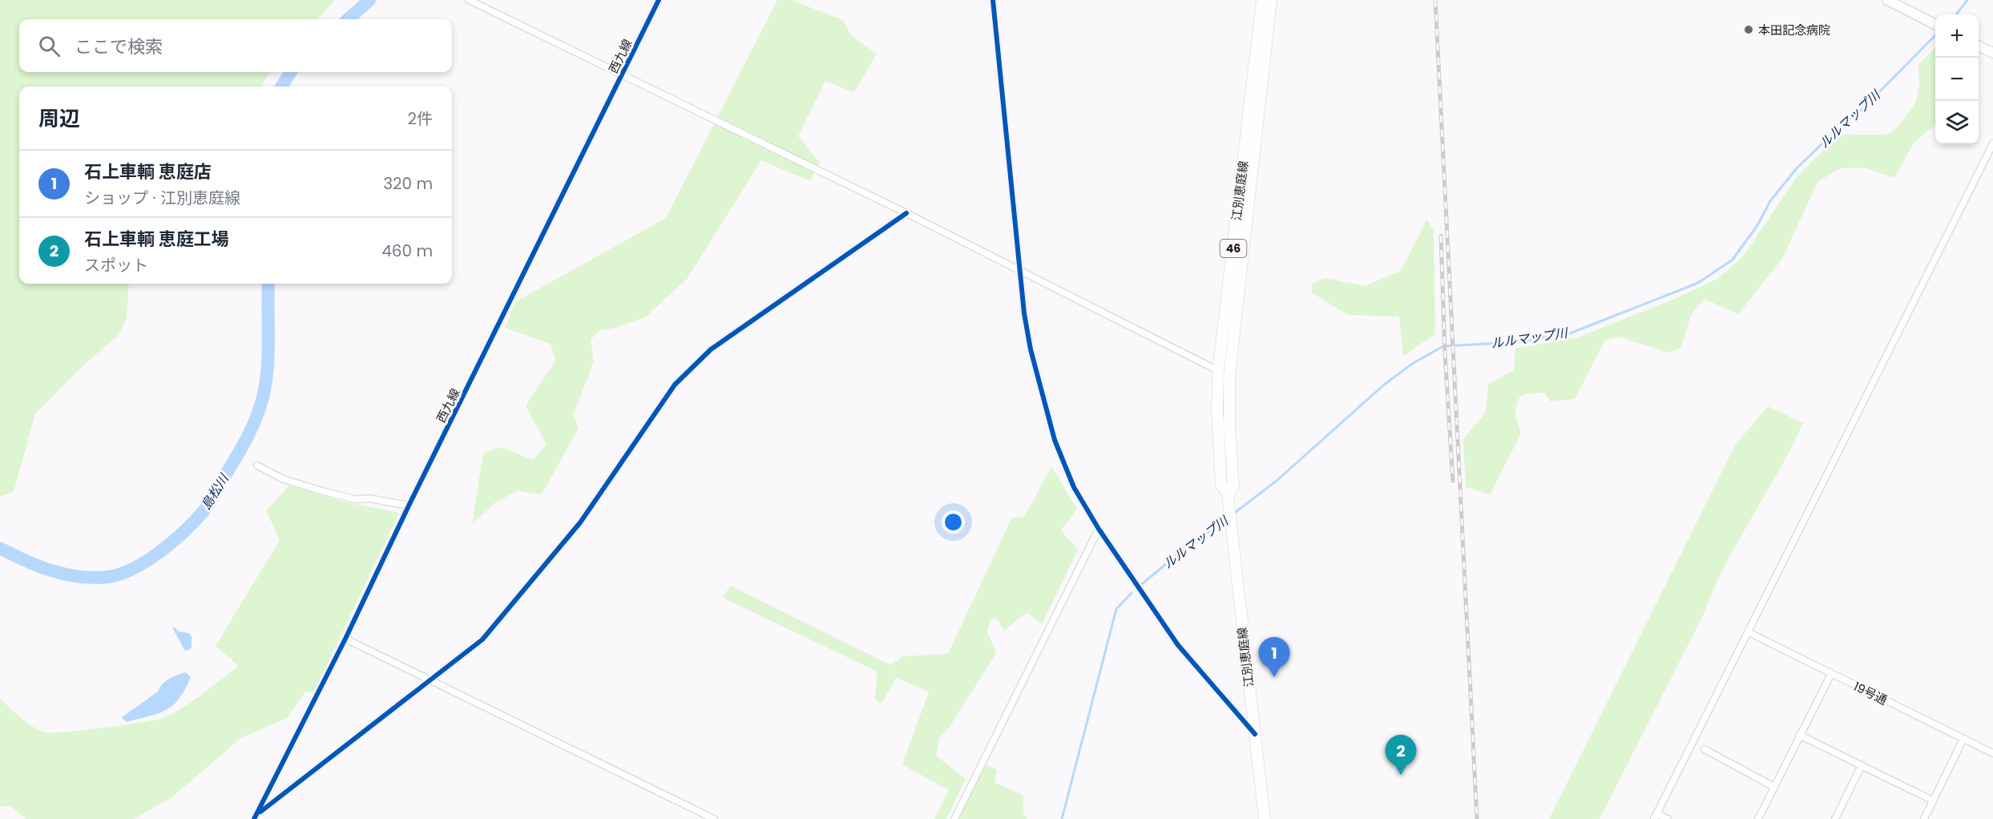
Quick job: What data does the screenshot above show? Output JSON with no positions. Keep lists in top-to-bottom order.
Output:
{
  "streets": {
    "main road": ["江別恵庭線", "46"],
    "street": ["西九線", "19号通"]
  },
  "water": ["ルルマップ川", "島松川"],
  "places": ["本田記念病院"],
  "page": {
    "map_buttons": ["+", "−"],
    "search": "ここで検索",
    "heading": ["周辺", "2件"],
    "list": [
      {
        "mark": "1",
        "name": "石上車輌 恵庭店",
        "note": "ショップ · 江別恵庭線",
        "value": "320 m"
      },
      {
        "mark": "2",
        "name": "石上車輌 恵庭工場",
        "note": "スポット",
        "value": "460 m"
      }
    ],
    "pins": ["1", "2"]
  }
}
